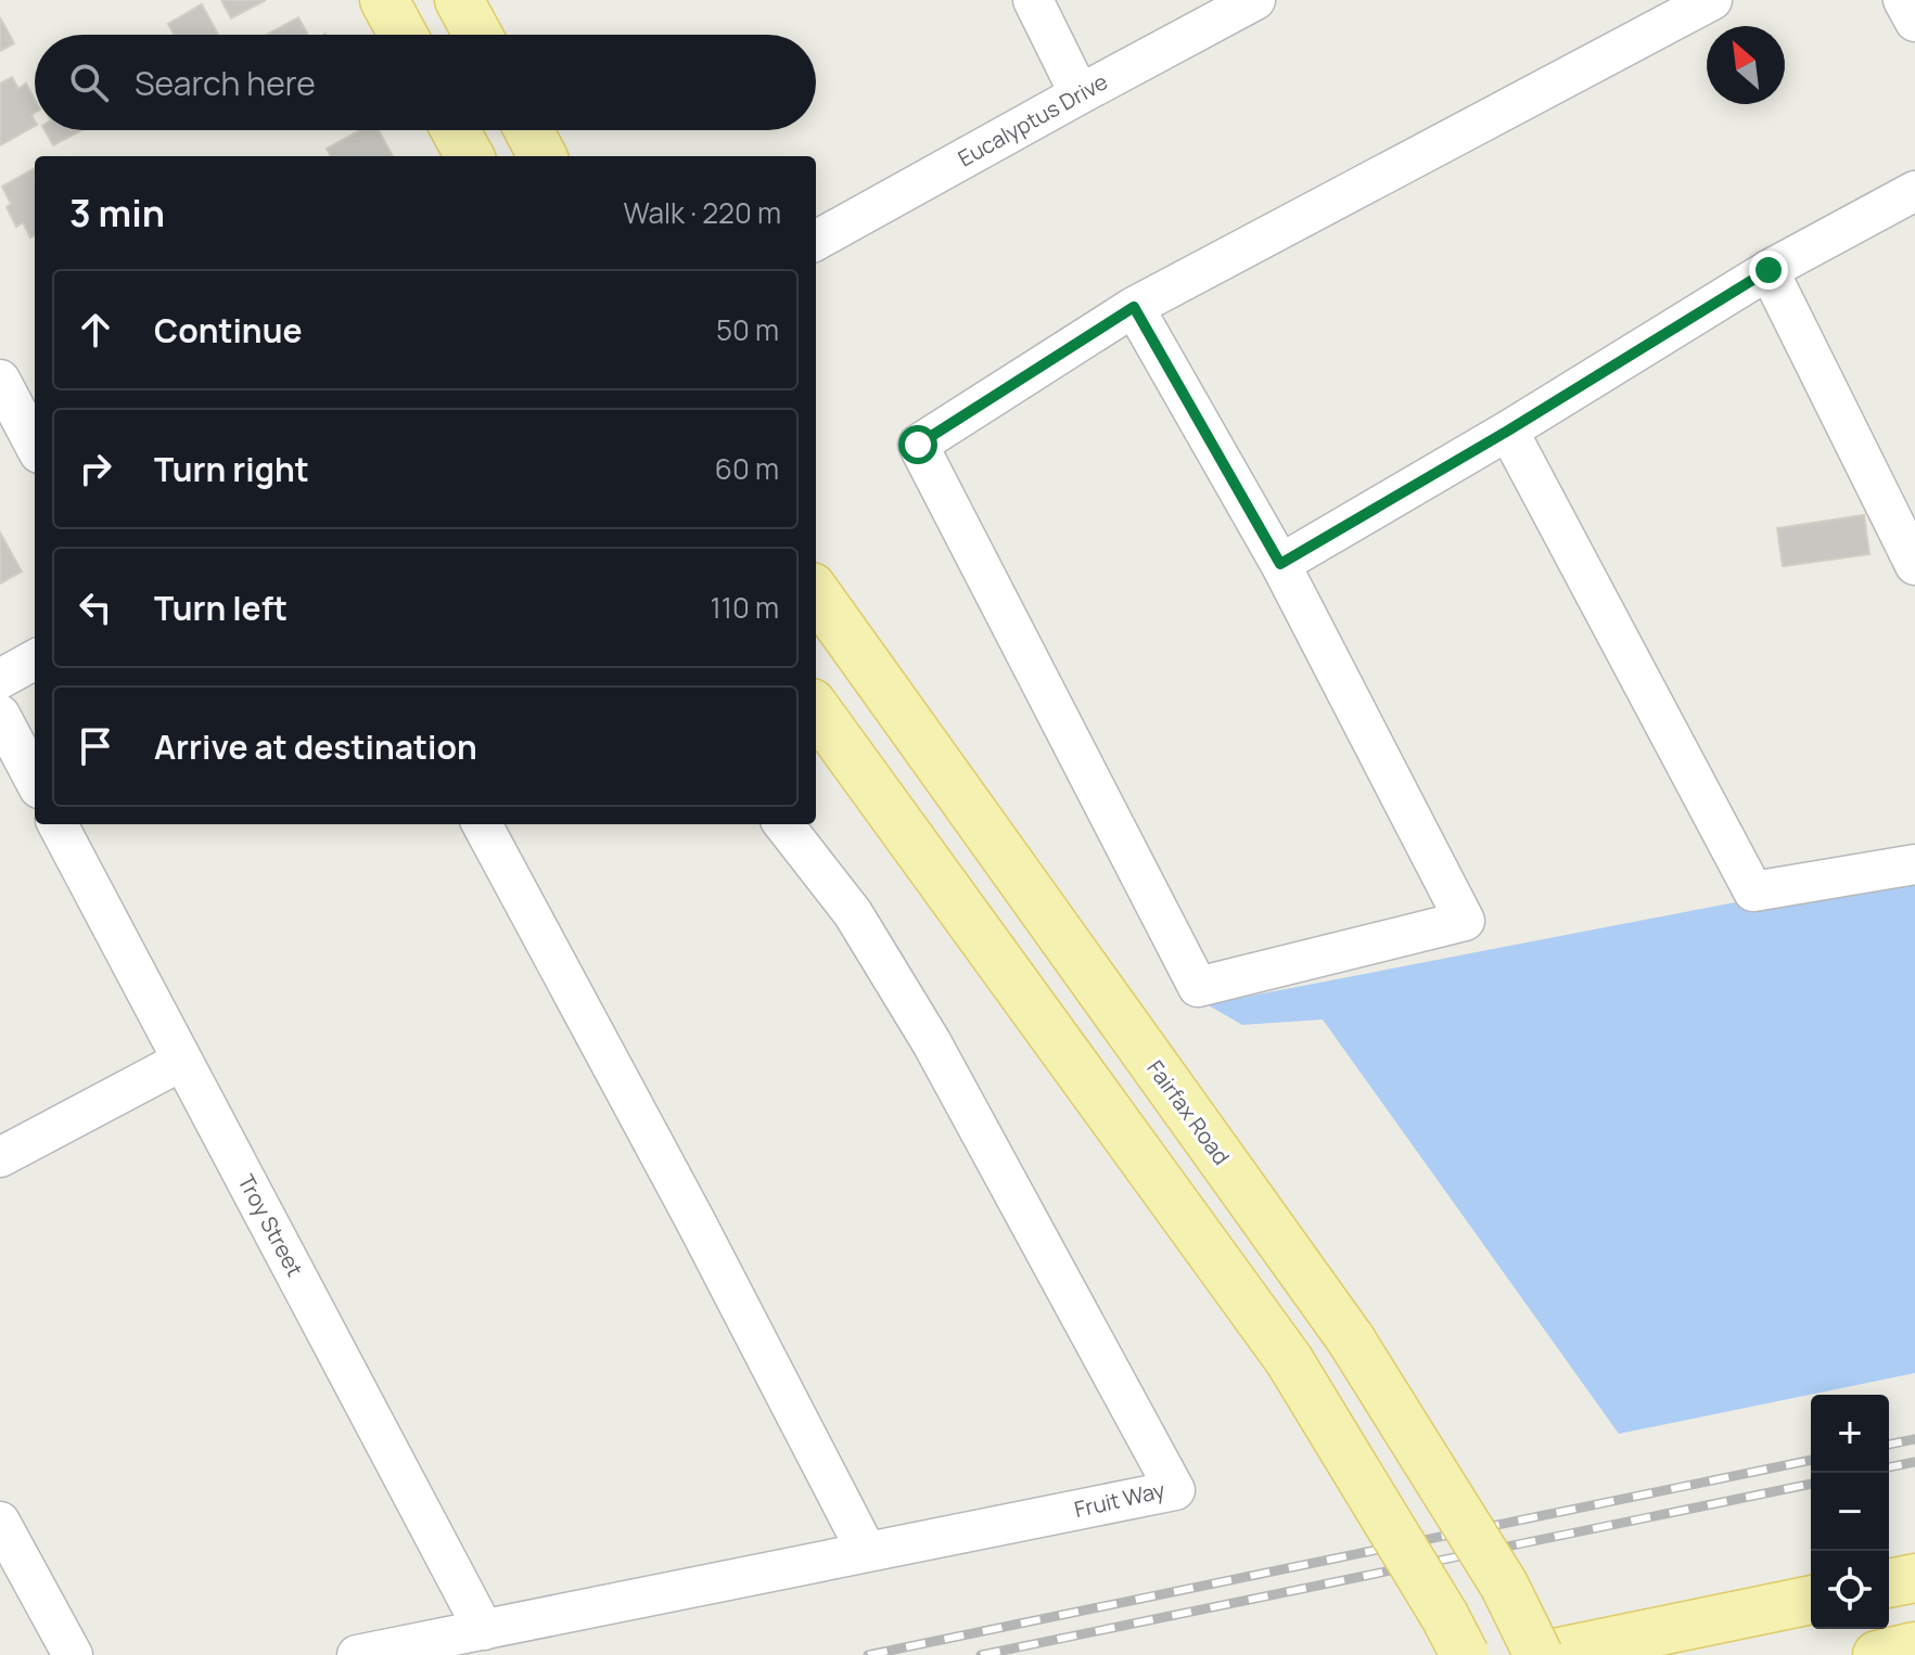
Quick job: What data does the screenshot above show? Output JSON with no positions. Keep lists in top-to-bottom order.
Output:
{
  "streets": {
    "main road": ["Fairfax Road"],
    "street": ["Eucalyptus Drive", "Troy Street", "Fruit Way"]
  },
  "crossings": [
    ["Troy Street", "Fruit Way"]
  ],
  "north": "top left",
  "page": {
    "search": "Search here",
    "heading": ["3 min", "Walk · 220 m"],
    "list": [
      ["Continue", "50 m"],
      ["Turn right", "60 m"],
      ["Turn left", "110 m"],
      "Arrive at destination"
    ],
    "map_buttons": ["+", "−"]
  }
}
